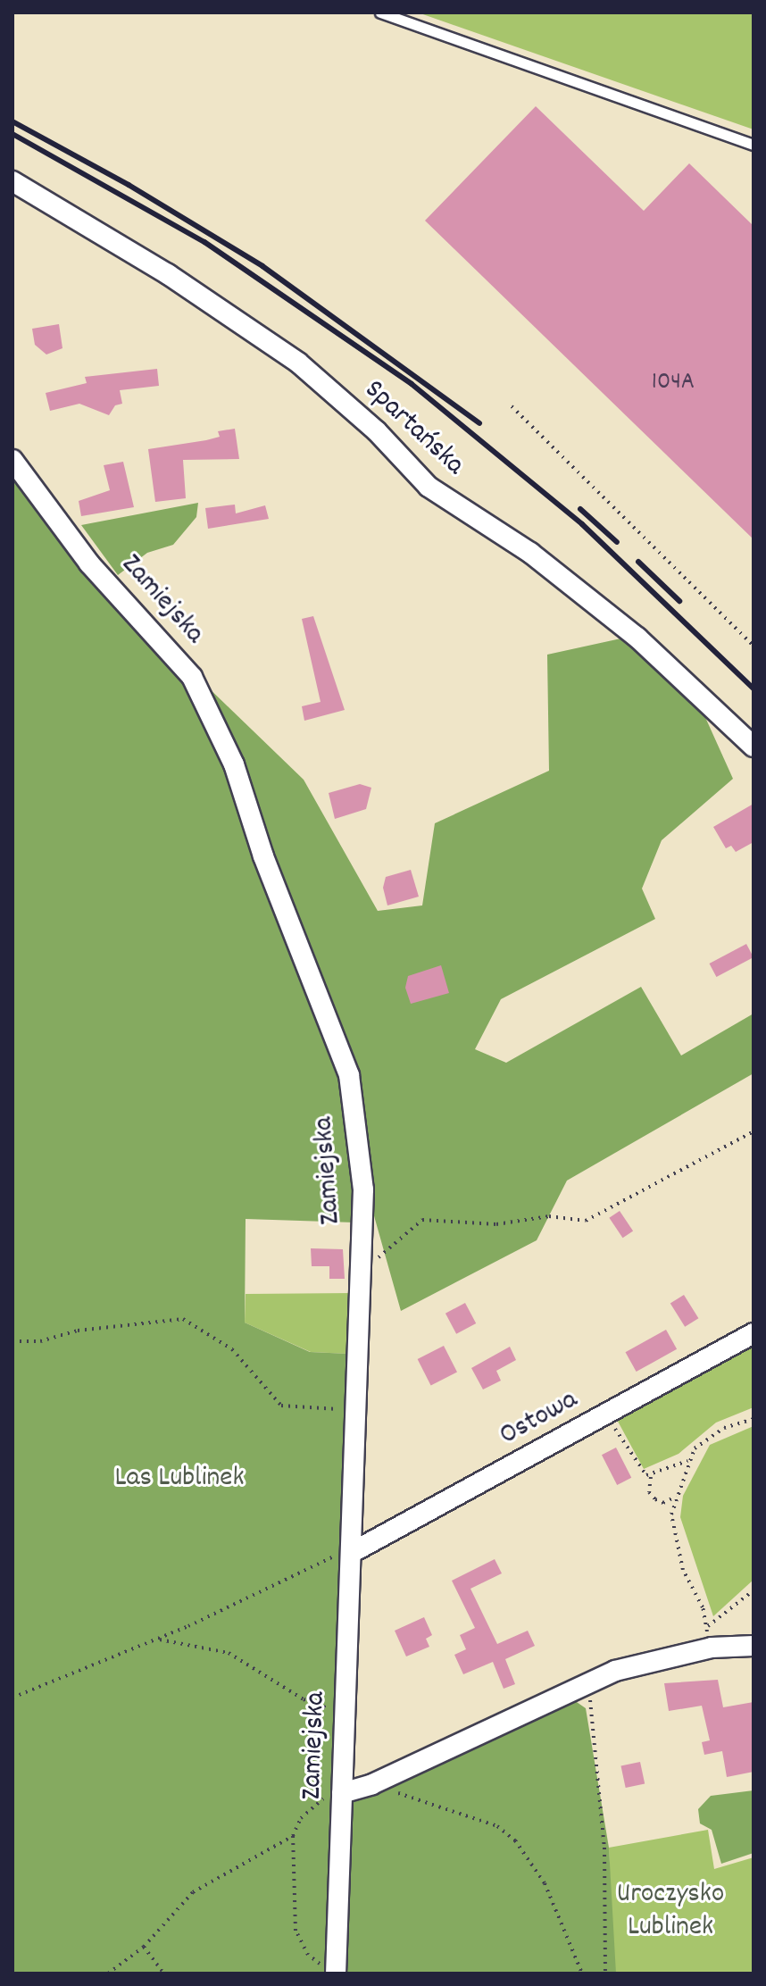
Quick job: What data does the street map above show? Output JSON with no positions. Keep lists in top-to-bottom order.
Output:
{
  "streets": {
    "street": ["Spartańska", "Zamiejska", "Ostowa"]
  },
  "crossings": [
    ["Zamiejska", "Ostowa"]
  ],
  "parks": ["Las Lublinek", "Uroczysko Lublinek"],
  "house_numbers": ["104A"]
}
